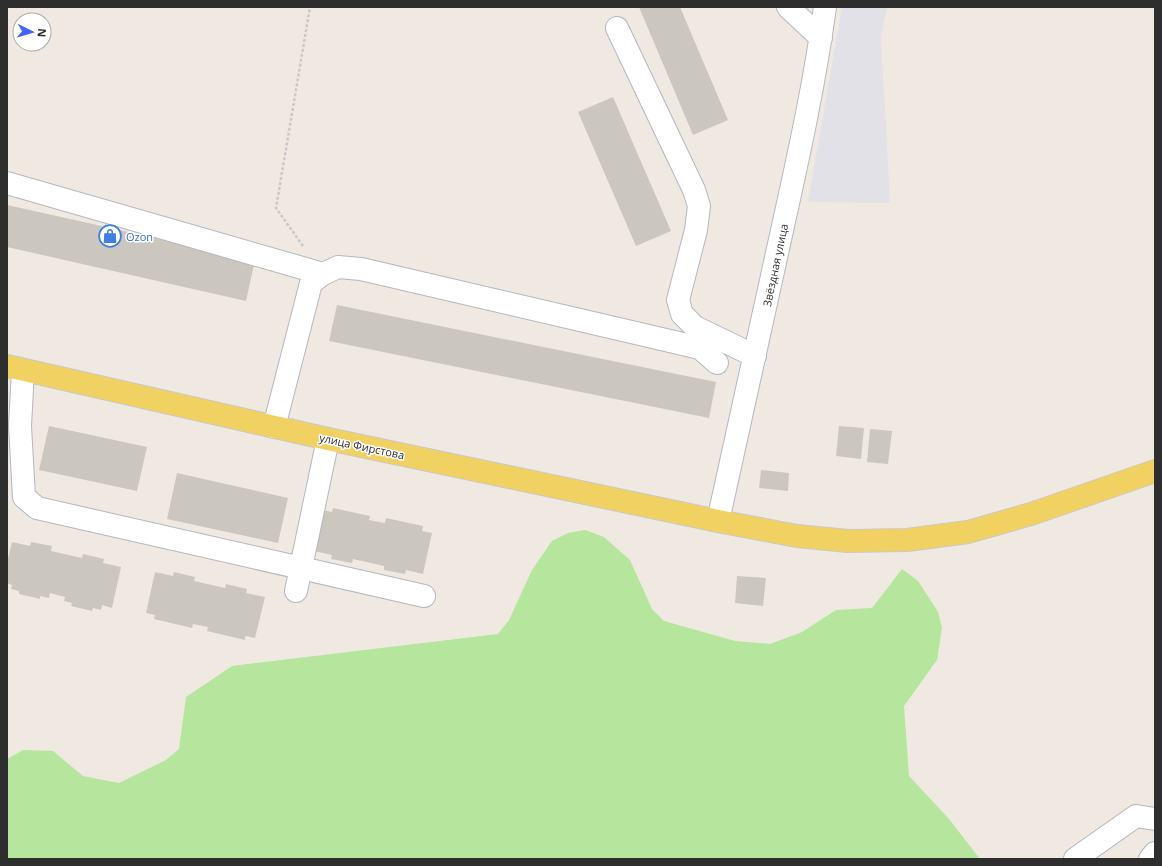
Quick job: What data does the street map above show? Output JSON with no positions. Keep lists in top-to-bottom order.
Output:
{
  "streets": {
    "main road": ["улица Фирстова"],
    "street": ["Звёздная улица"]
  },
  "crossings": [
    ["Звёздная улица", "улица Фирстова"]
  ],
  "places": {
    "shop": ["Ozon"]
  },
  "north": "right"
}
